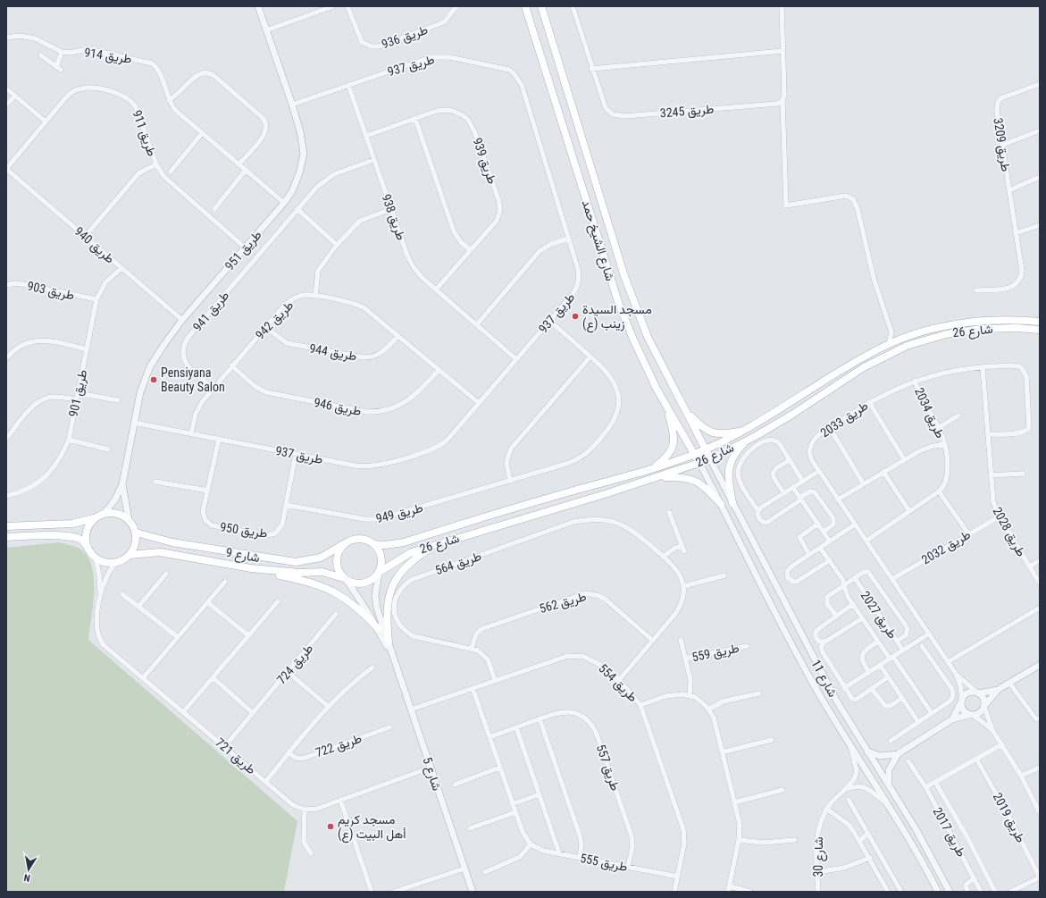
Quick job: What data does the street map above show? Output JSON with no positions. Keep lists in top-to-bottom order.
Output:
{
  "streets": {
    "main road": ["شارع الشيخ حمد", "شارع 26", "شارع 9"],
    "street": [
      "طريق 936",
      "طريق 914",
      "طريق 937",
      "طريق 3245",
      "طريق 911",
      "طريق 3209",
      "طريق 939",
      "طريق 938",
      "طريق 940",
      "طريق 951",
      "طريق 903",
      "طريق 941",
      "طريق 942",
      "طريق 944",
      "طريق 901",
      "طريق 946",
      "طريق 2034",
      "طريق 2033",
      "طريق 949",
      "طريق 950",
      "طريق 2028",
      "طريق 2032",
      "طريق 564",
      "طريق 562",
      "طريق 2027",
      "طريق 559",
      "طريق 724",
      "شارع 11",
      "طريق 554",
      "طريق 722",
      "طريق 721",
      "طريق 557",
      "شارع 5",
      "طريق 2019",
      "طريق 2017",
      "شارع 30",
      "طريق 555"
    ]
  },
  "crossings": [
    ["طريق 914", "طريق 951"],
    ["طريق 937", "طريق 938"],
    ["طريق 937", "طريق 951"],
    ["طريق 937", "طريق 942"],
    ["طريق 937", "طريق 949"],
    ["طريق 937", "طريق 950"],
    ["طريق 911", "طريق 940"],
    ["طريق 911", "طريق 951"],
    ["طريق 939", "طريق 938"],
    ["طريق 938", "طريق 941"],
    ["شارع الشيخ حمد", "شارع 26"],
    ["شارع الشيخ حمد", "شارع 11"],
    ["طريق 940", "طريق 951"],
    ["طريق 940", "طريق 901"],
    ["طريق 951", "شارع 9"],
    ["طريق 951", "طريق 721"],
    ["طريق 903", "طريق 901"],
    ["طريق 941", "طريق 942"],
    ["طريق 942", "طريق 944"],
    ["طريق 942", "طريق 946"],
    ["شارع 26", "شارع 9"],
    ["شارع 26", "شارع 11"],
    ["شارع 26", "شارع 5"],
    ["طريق 2034", "طريق 2033"],
    ["طريق 2033", "طريق 2028"],
    ["طريق 2033", "طريق 2032"],
    ["طريق 949", "طريق 950"],
    ["طريق 2028", "طريق 2032"],
    ["شارع 9", "طريق 721"],
    ["شارع 9", "شارع 5"],
    ["طريق 564", "طريق 562"],
    ["طريق 564", "طريق 554"],
    ["طريق 724", "طريق 721"],
    ["شارع 11", "شارع 30"],
    ["طريق 554", "شارع 5"],
    ["طريق 554", "طريق 555"],
    ["طريق 722", "طريق 721"],
    ["طريق 557", "طريق 555"]
  ],
  "places": ["مسجد السيدة زينب (ع)", "Pensiyana Beauty Salon", "مسجد كريم أهل البيت (ع)"],
  "north": "bottom"
}
